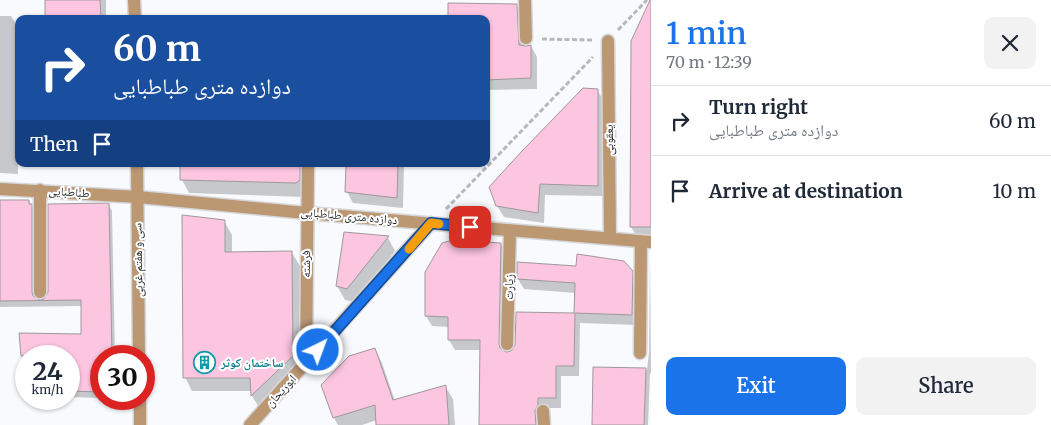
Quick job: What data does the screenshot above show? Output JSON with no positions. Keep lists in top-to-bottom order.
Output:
{
  "streets": {
    "street": [
      "یعقوبی",
      "طباطبایی",
      "دوازده متری طباطبایی",
      "سی و هفتم غربی",
      "فرشته",
      "زیارت",
      "ابوریحان"
    ]
  },
  "crossings": [
    ["یعقوبی", "دوازده متری طباطبایی"],
    ["طباطبایی", "دوازده متری طباطبایی"],
    ["طباطبایی", "سی و هفتم غربی"],
    ["دوازده متری طباطبایی", "سی و هفتم غربی"],
    ["دوازده متری طباطبایی", "فرشته"],
    ["دوازده متری طباطبایی", "زیارت"],
    ["دوازده متری طباطبایی", "ابوریحان"],
    ["فرشته", "ابوریحان"]
  ],
  "places": {
    "building": ["ساختمان کوثر"]
  },
  "page": {
    "heading": ["1 min", "70 m · 12:39"],
    "turn": ["60 m", "دوازده متری طباطبایی"],
    "list": [
      {
        "name": "Turn right",
        "note": "دوازده متری طباطبایی",
        "value": "60 m"
      },
      {
        "name": "Arrive at destination",
        "value": "10 m"
      }
    ],
    "then": "Then",
    "speed": "24 km/h",
    "limit": "30",
    "buttons": ["Exit", "Share"]
  }
}
